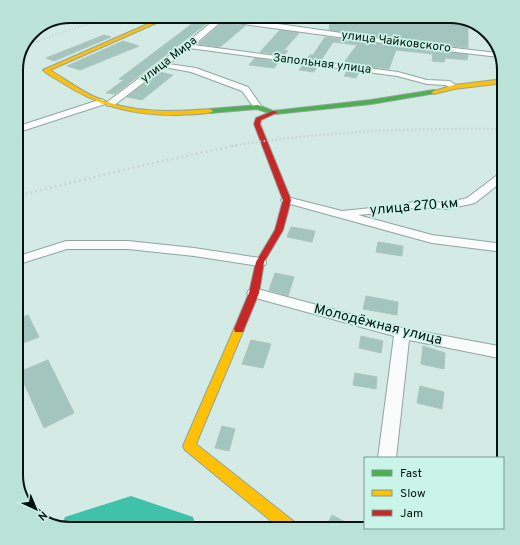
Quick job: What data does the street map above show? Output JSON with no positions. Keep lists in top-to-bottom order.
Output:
{
  "streets": {
    "street": [
      "улица Чайковского",
      "улица Мира",
      "Запольная улица",
      "улица 270 км",
      "Молодёжная улица"
    ]
  },
  "crossings": [
    ["улица Мира", "Запольная улица"]
  ],
  "legend": ["Fast", "Slow", "Jam"],
  "north": "bottom right"
}
